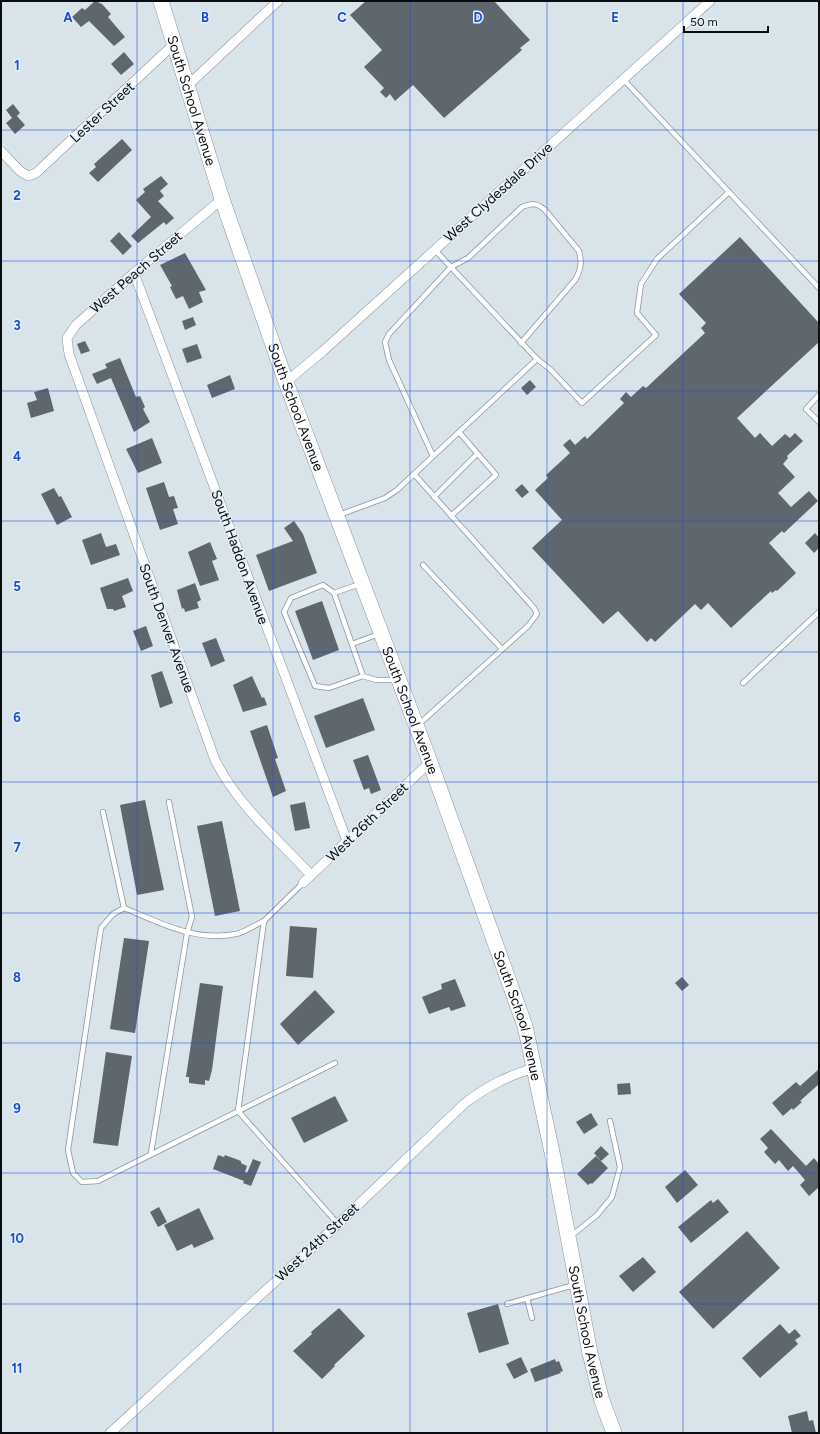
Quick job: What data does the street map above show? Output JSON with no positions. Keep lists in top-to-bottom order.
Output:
{
  "streets": {
    "main road": ["South School Avenue"],
    "street": [
      "Lester Street",
      "West Clydesdale Drive",
      "West Peach Street",
      "South Haddon Avenue",
      "South Denver Avenue",
      "West 26th Street",
      "West 24th Street"
    ]
  },
  "crossings": [
    ["South School Avenue", "Lester Street"],
    ["South School Avenue", "West Clydesdale Drive"],
    ["South School Avenue", "West Peach Street"],
    ["South School Avenue", "West 26th Street"],
    ["South School Avenue", "West 24th Street"],
    ["West Peach Street", "South Haddon Avenue"],
    ["West Peach Street", "South Denver Avenue"],
    ["South Haddon Avenue", "West 26th Street"],
    ["South Denver Avenue", "West 26th Street"]
  ],
  "scale_bar": "50 m",
  "grid": {
    "columns": [
      "A",
      "B",
      "C",
      "D",
      "E"
    ],
    "rows": [
      "1",
      "2",
      "3",
      "4",
      "5",
      "6",
      "7",
      "8",
      "9",
      "10",
      "11"
    ]
  }
}
